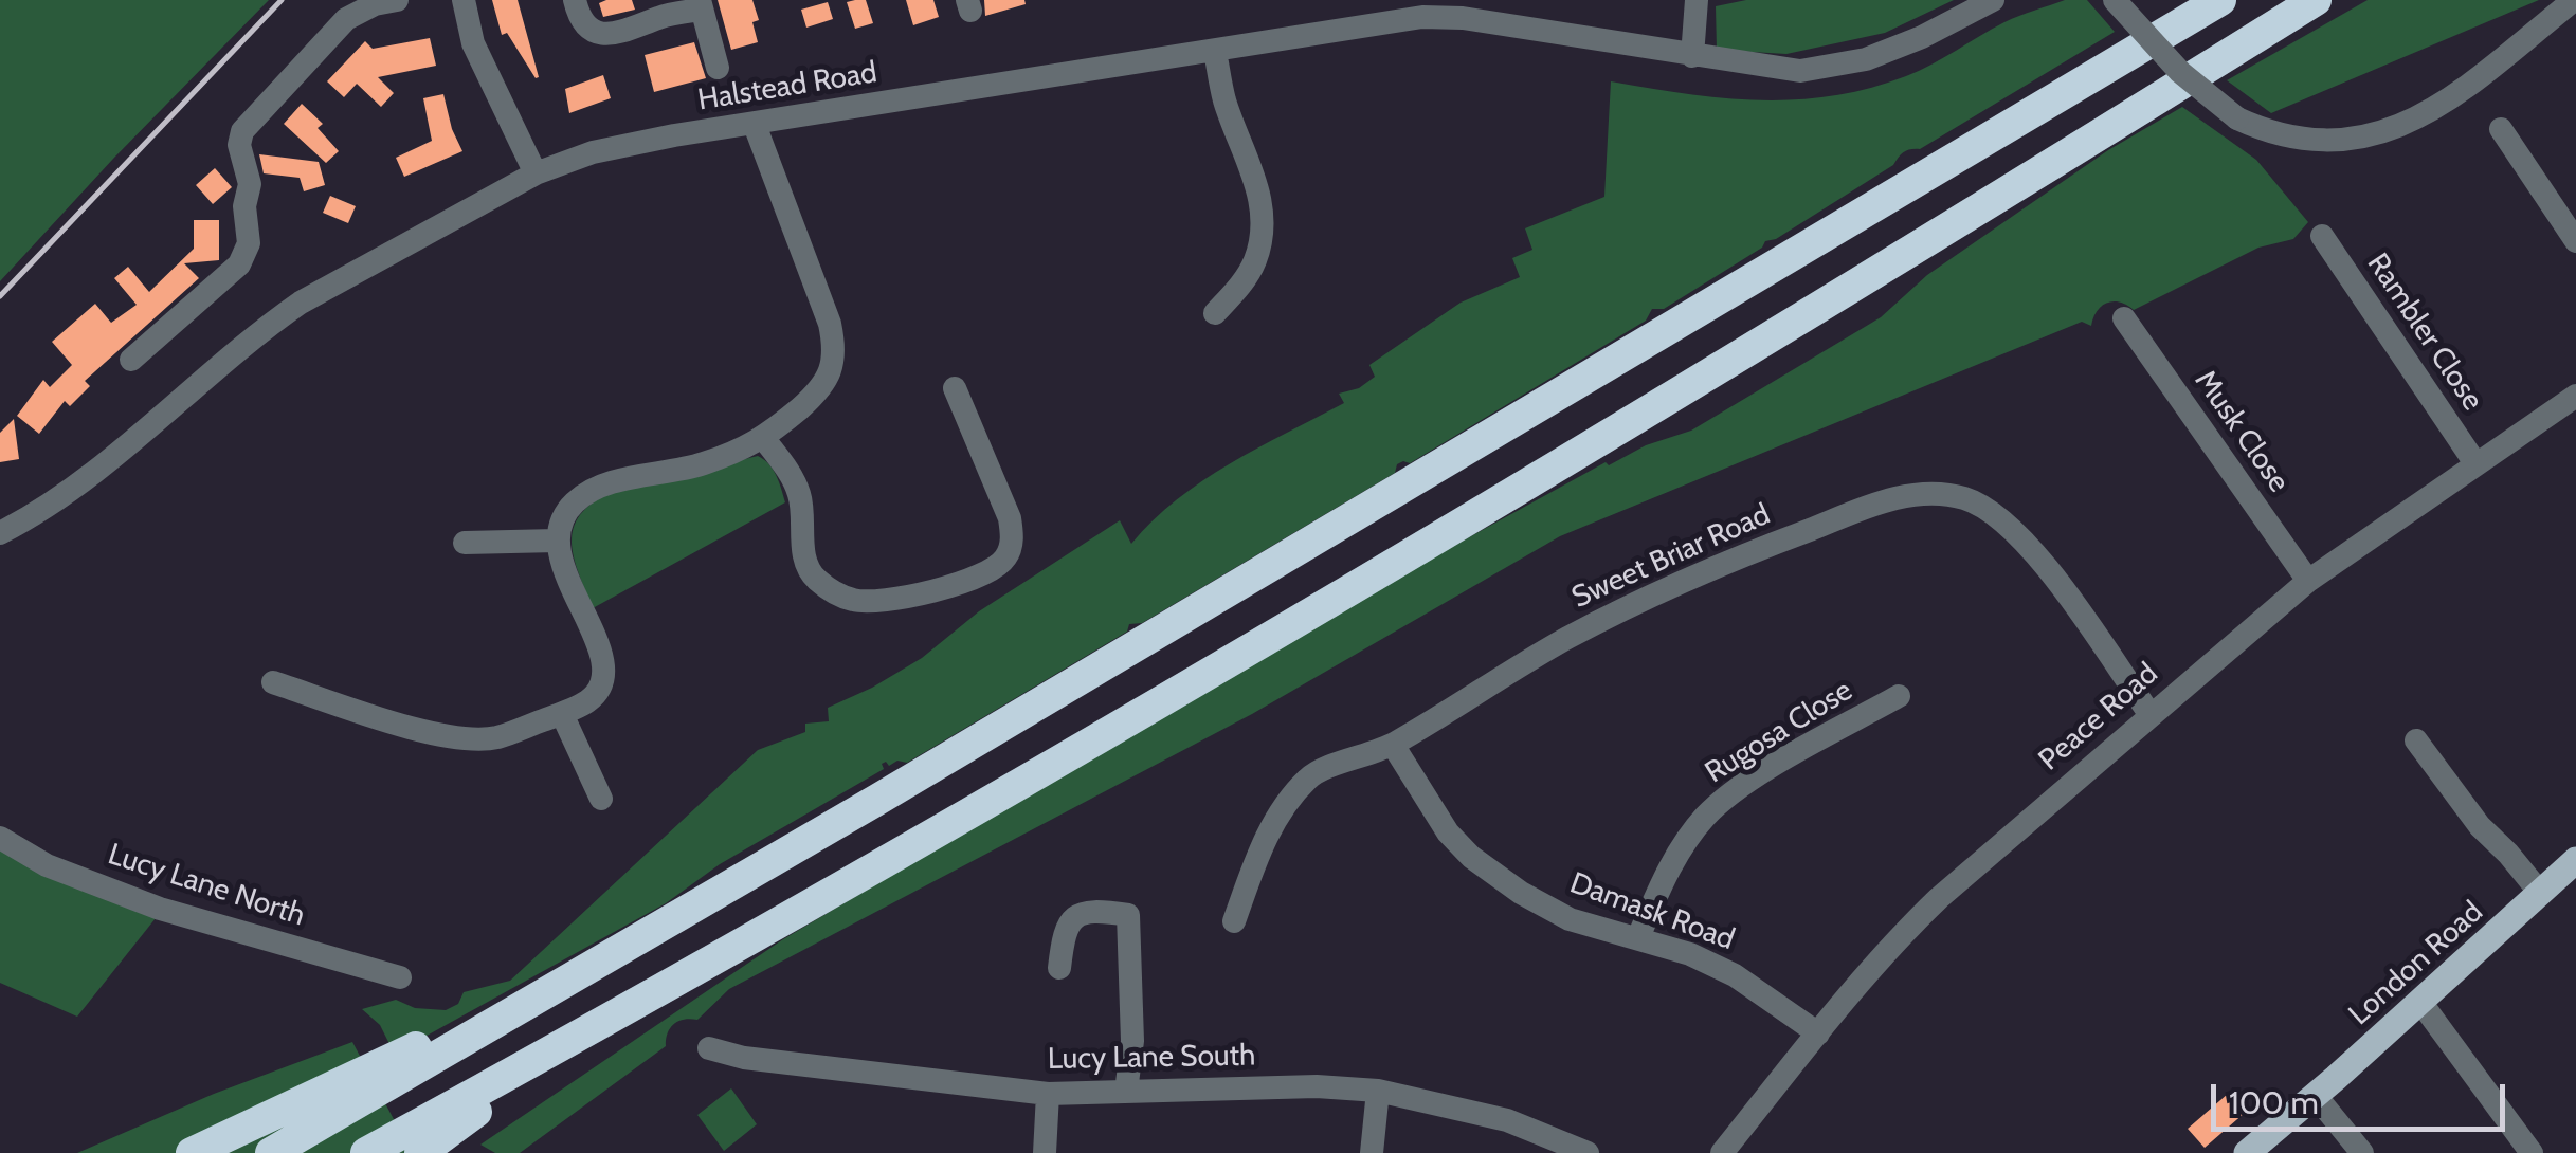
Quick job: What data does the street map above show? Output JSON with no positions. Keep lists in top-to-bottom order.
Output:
{
  "streets": {
    "main road": ["London Road"],
    "street": [
      "Halstead Road",
      "Rambler Close",
      "Musk Close",
      "Sweet Briar Road",
      "Peace Road",
      "Rugosa Close",
      "Lucy Lane North",
      "Damask Road",
      "Lucy Lane South"
    ]
  },
  "crossings": [
    ["Rambler Close", "Peace Road"],
    ["Musk Close", "Peace Road"],
    ["Sweet Briar Road", "Peace Road"],
    ["Sweet Briar Road", "Damask Road"],
    ["Peace Road", "Damask Road"],
    ["Rugosa Close", "Damask Road"]
  ],
  "scale_bar": "100 m"
}
